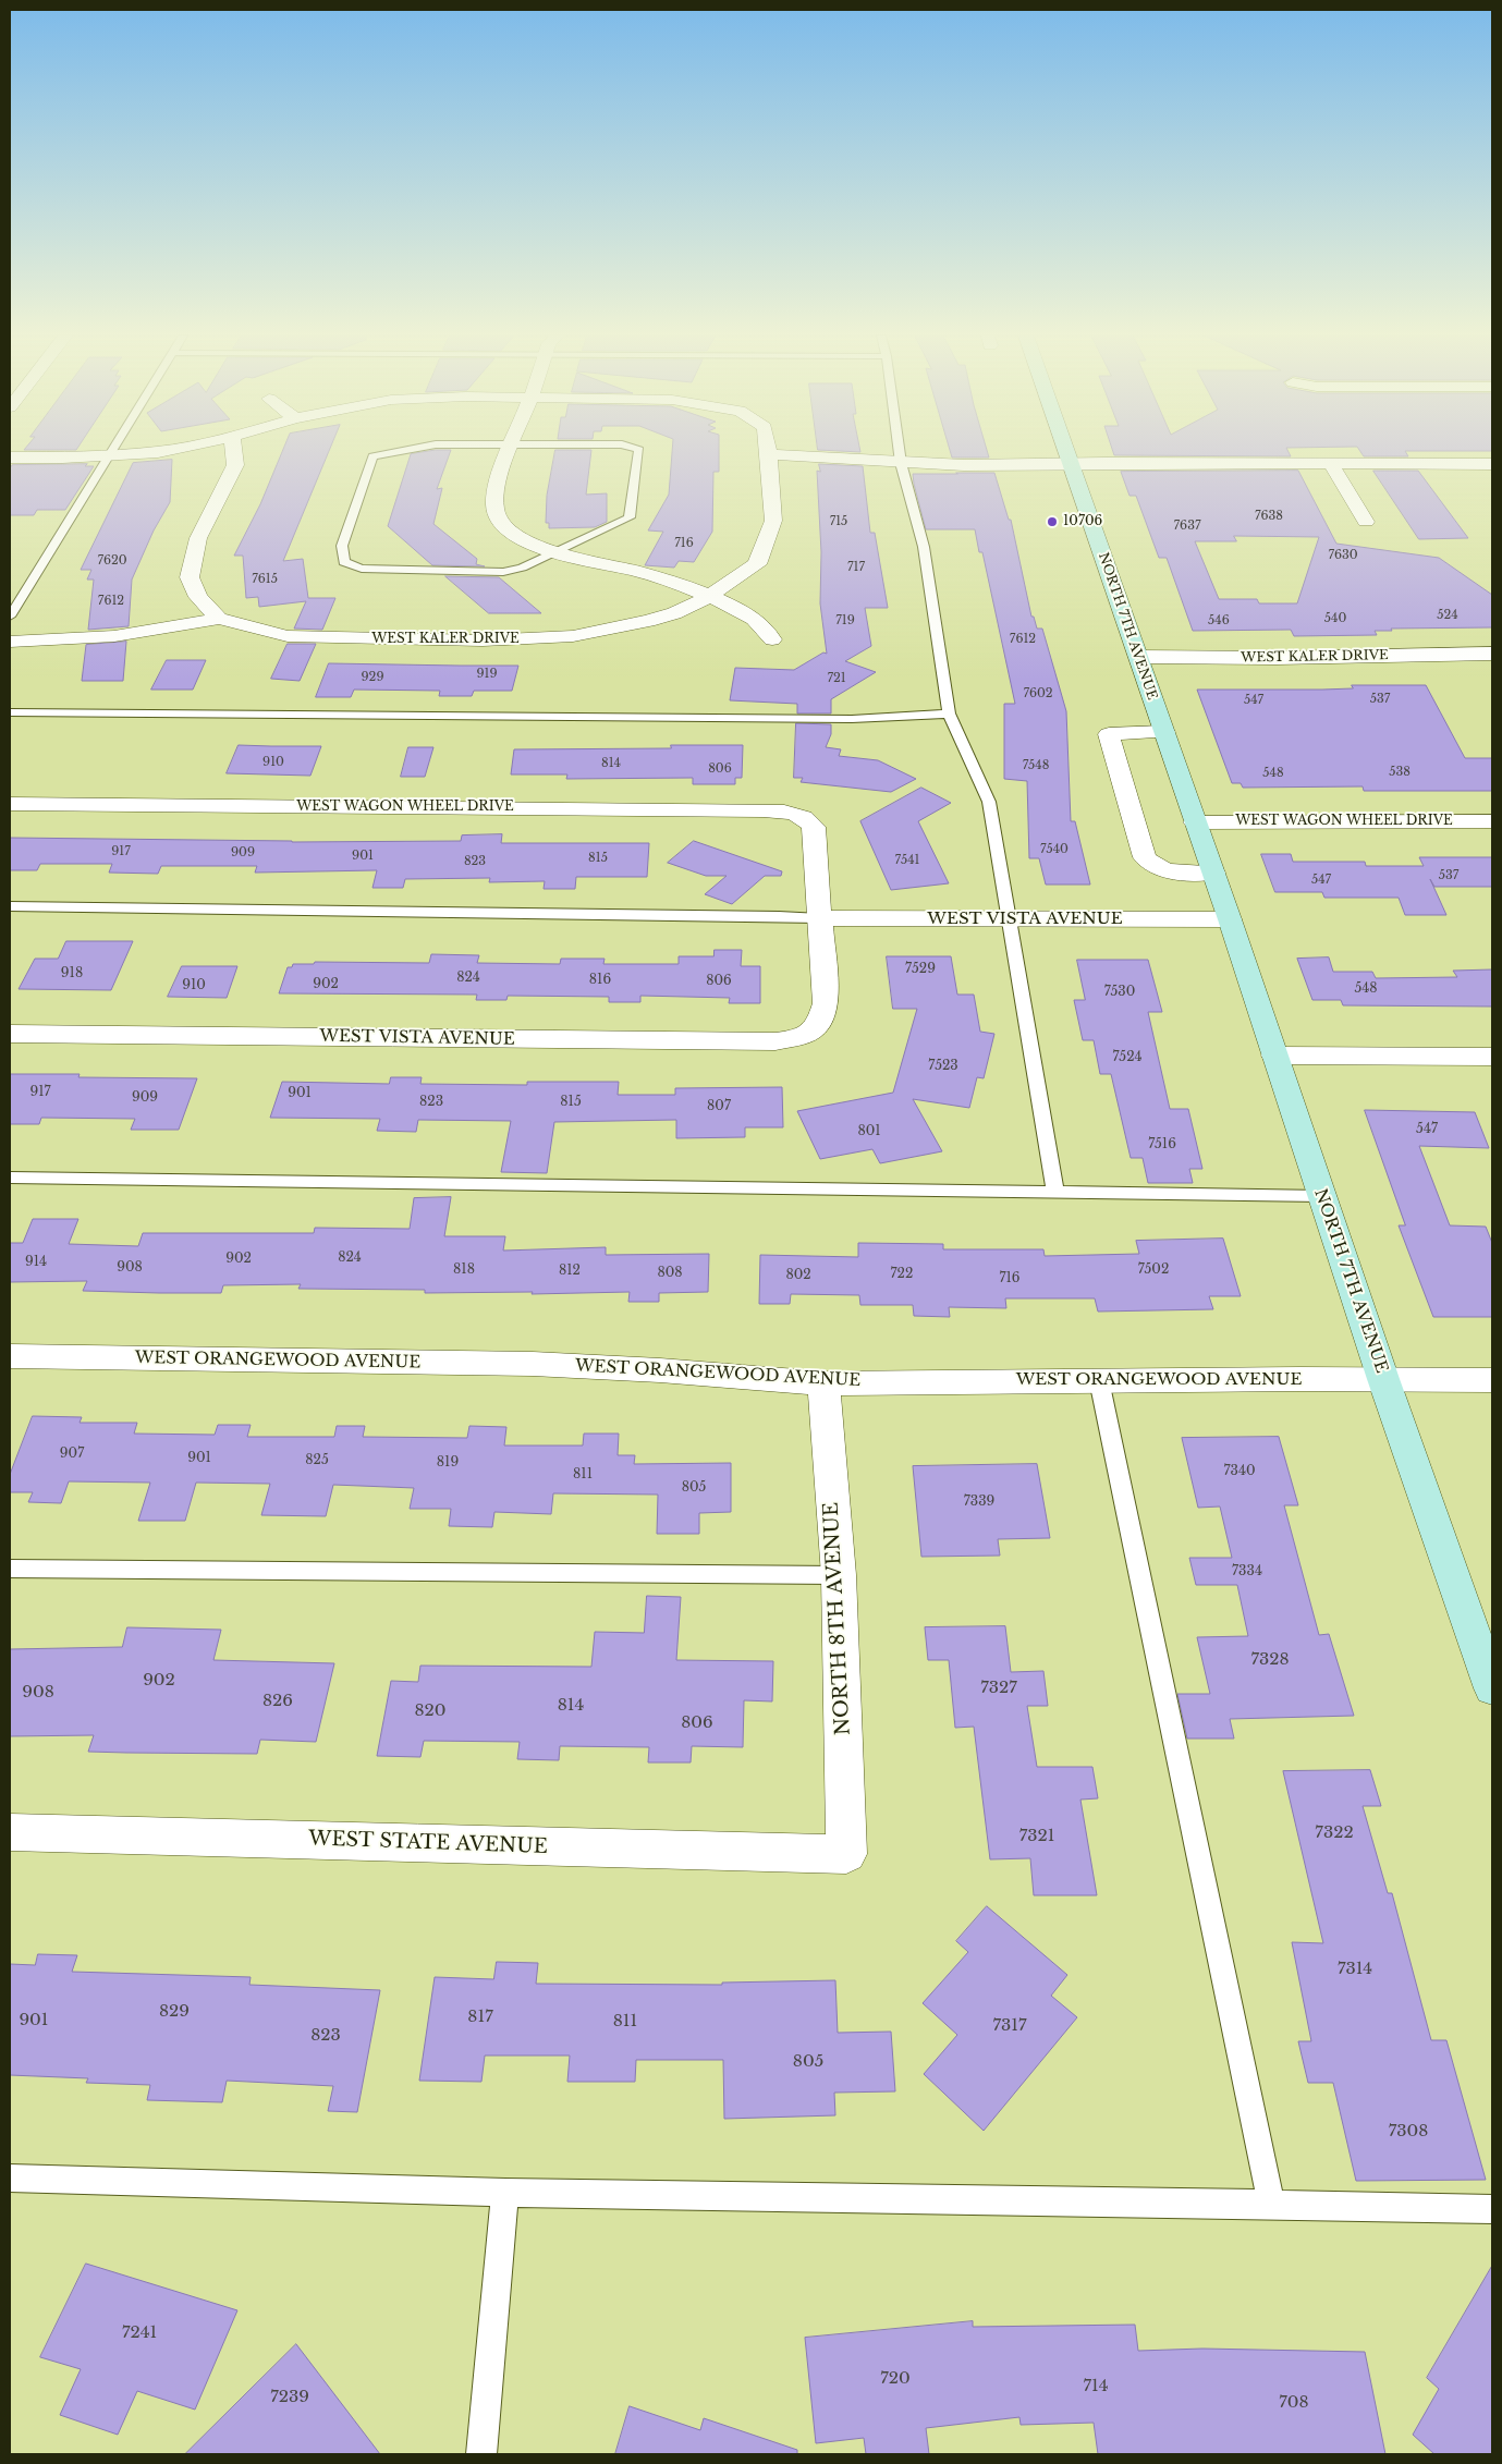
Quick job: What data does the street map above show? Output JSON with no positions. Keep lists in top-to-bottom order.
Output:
{
  "streets": {
    "main road": ["NORTH 7TH AVENUE"],
    "street": [
      "WEST KALER DRIVE",
      "WEST WAGON WHEEL DRIVE",
      "WEST VISTA AVENUE",
      "WEST ORANGEWOOD AVENUE",
      "NORTH 8TH AVENUE",
      "WEST STATE AVENUE"
    ]
  },
  "crossings": [
    ["NORTH 7TH AVENUE", "WEST KALER DRIVE"],
    ["NORTH 7TH AVENUE", "WEST WAGON WHEEL DRIVE"],
    ["NORTH 7TH AVENUE", "WEST VISTA AVENUE"],
    ["NORTH 7TH AVENUE", "WEST ORANGEWOOD AVENUE"],
    ["WEST WAGON WHEEL DRIVE", "WEST VISTA AVENUE"],
    ["WEST ORANGEWOOD AVENUE", "NORTH 8TH AVENUE"],
    ["NORTH 8TH AVENUE", "WEST STATE AVENUE"]
  ],
  "places": ["10706"],
  "house_numbers": [
    "7638",
    "715",
    "7637",
    "716",
    "7630",
    "7620",
    "717",
    "7615",
    "7612",
    "524",
    "540",
    "719",
    "546",
    "7612",
    "919",
    "929",
    "721",
    "7602",
    "537",
    "547",
    "910",
    "814",
    "7548",
    "806",
    "538",
    "548",
    "7540",
    "917",
    "909",
    "901",
    "815",
    "7541",
    "823",
    "537",
    "547",
    "7529",
    "918",
    "824",
    "816",
    "806",
    "902",
    "910",
    "548",
    "7530",
    "7524",
    "7523",
    "917",
    "901",
    "909",
    "823",
    "815",
    "807",
    "547",
    "801",
    "7516",
    "824",
    "902",
    "914",
    "908",
    "818",
    "7502",
    "812",
    "808",
    "722",
    "802",
    "716",
    "907",
    "901",
    "825",
    "819",
    "7340",
    "811",
    "805",
    "7339",
    "7334",
    "7328",
    "902",
    "7327",
    "908",
    "826",
    "814",
    "820",
    "806",
    "7322",
    "7321",
    "7314",
    "829",
    "817",
    "901",
    "811",
    "7317",
    "823",
    "805",
    "7308",
    "7241",
    "720",
    "714",
    "7239",
    "708"
  ]
}
